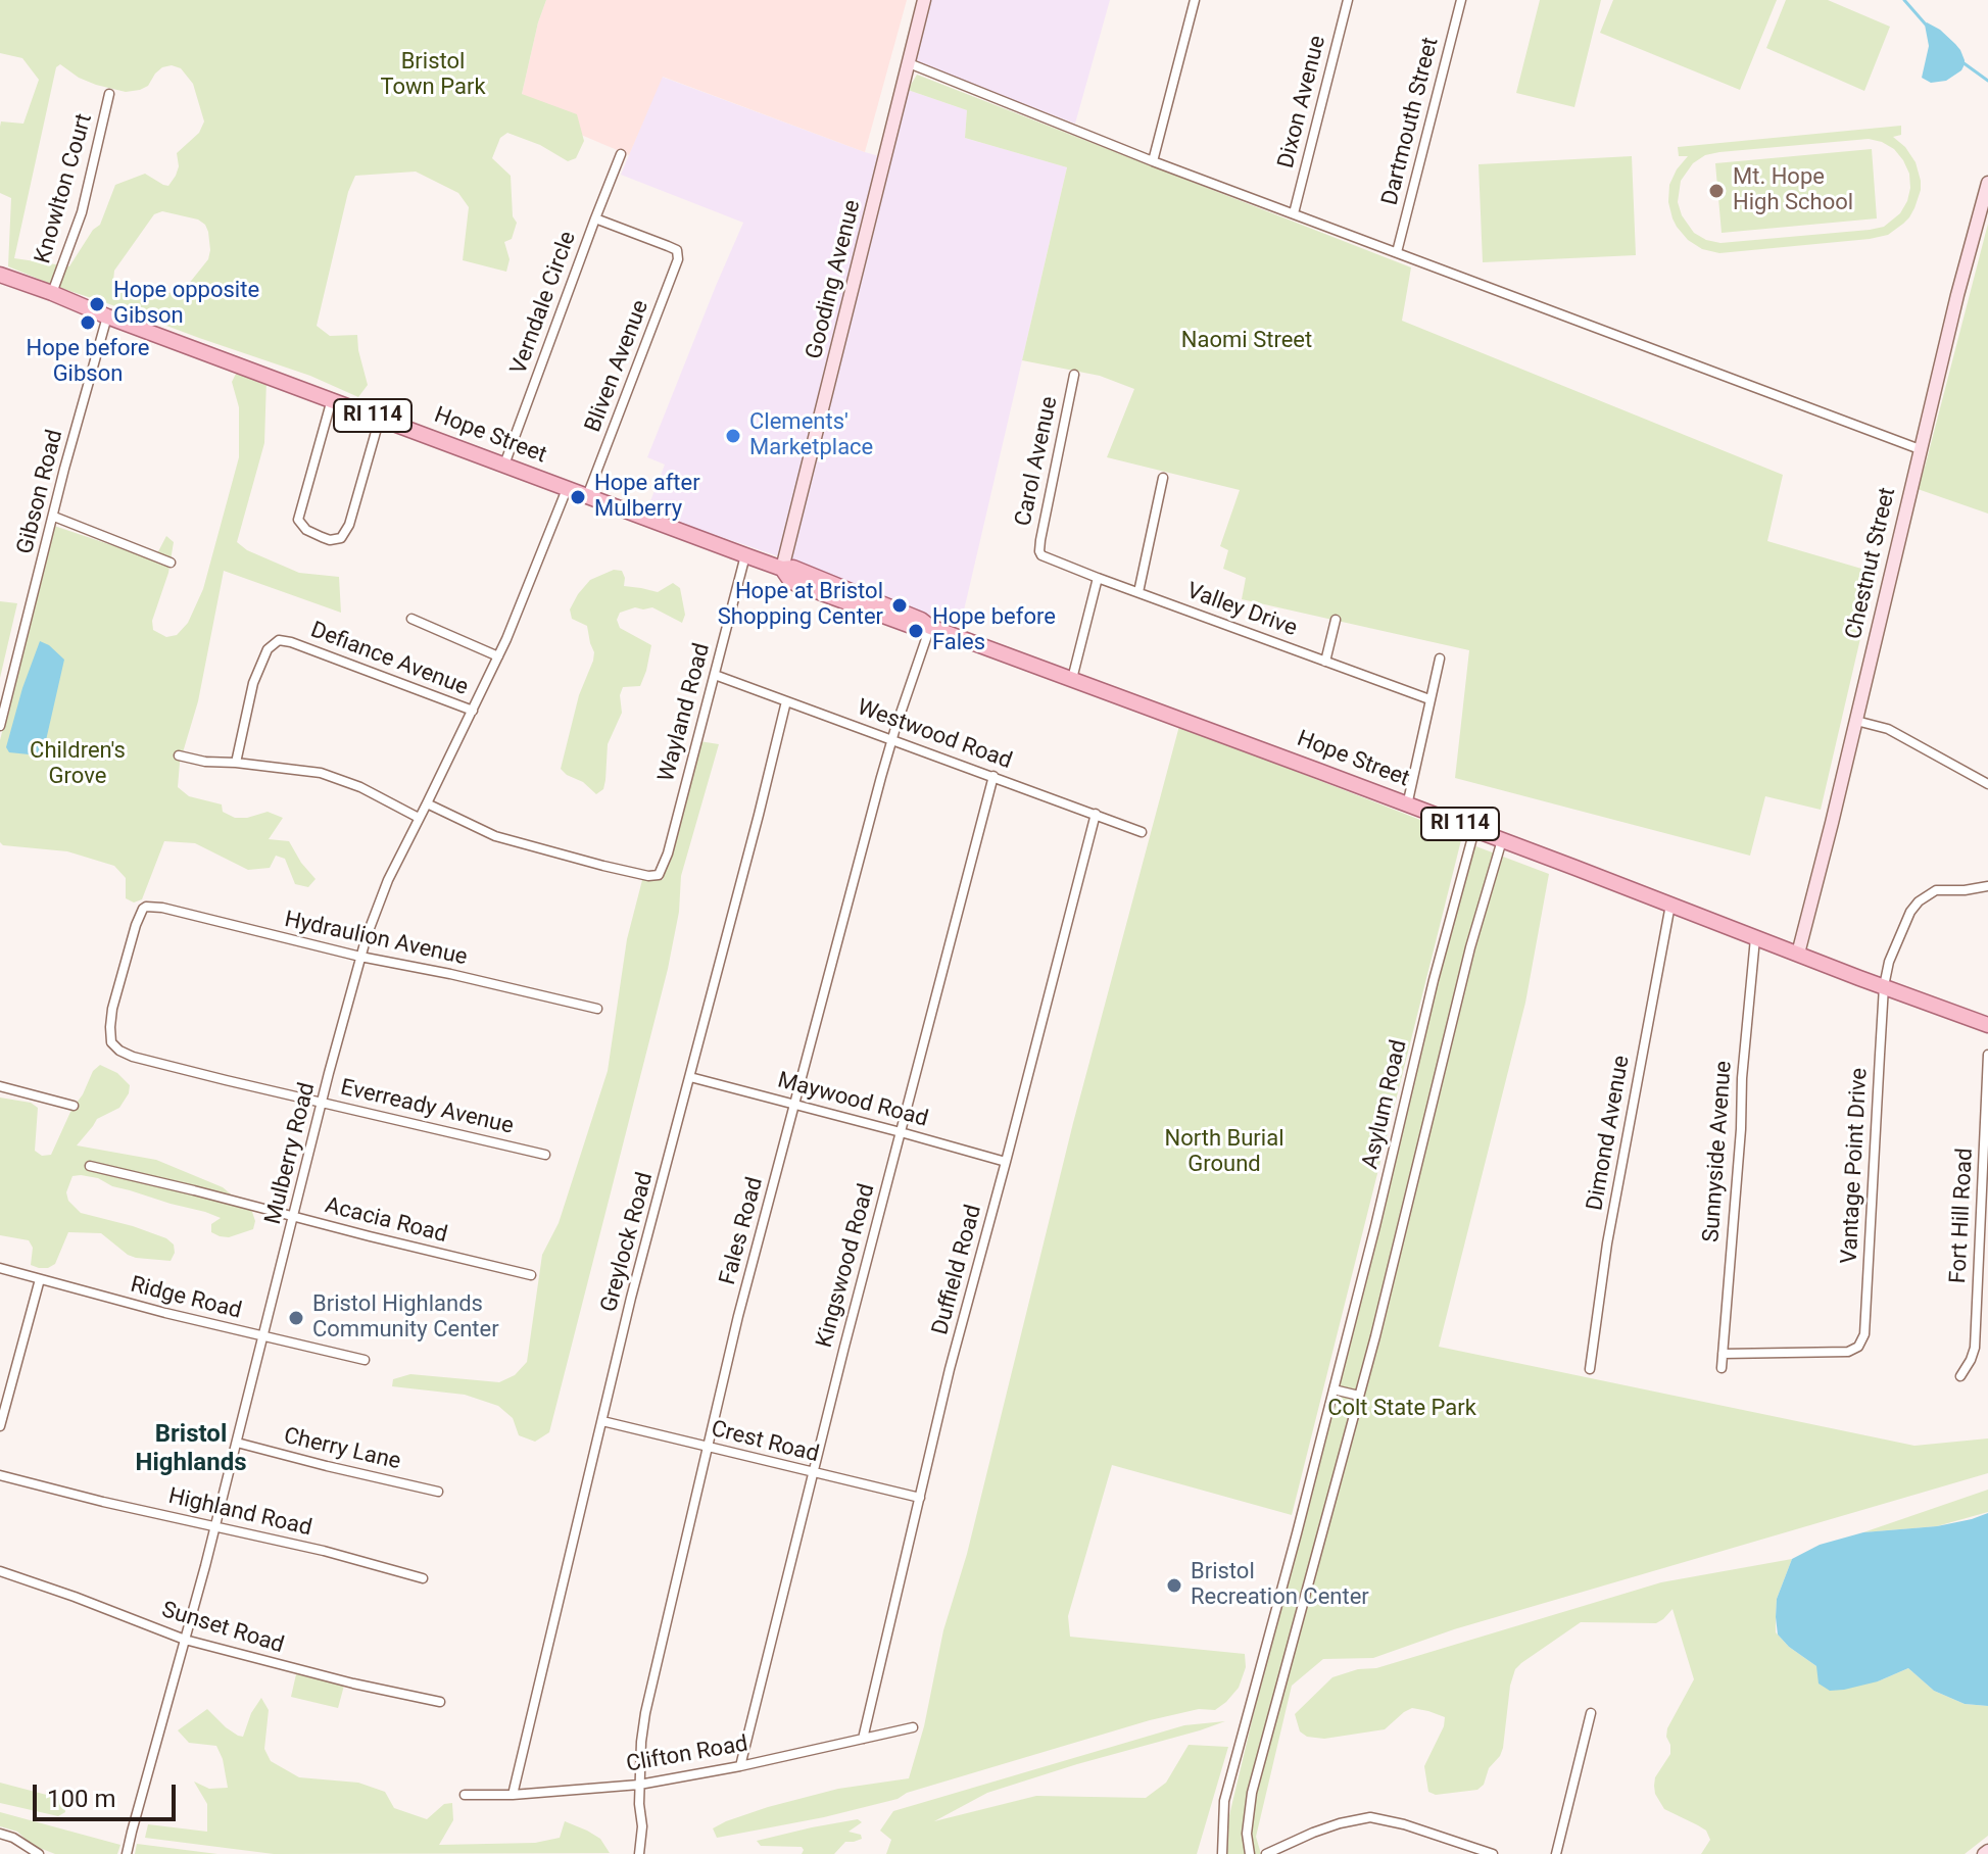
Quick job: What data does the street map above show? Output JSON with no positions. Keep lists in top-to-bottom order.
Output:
{
  "streets": {
    "main road": ["RI 114", "Hope Street"],
    "street": [
      "Dixon Avenue",
      "Dartmouth Street",
      "Knowlton Court",
      "Gooding Avenue",
      "Verndale Circle",
      "Bliven Avenue",
      "Carol Avenue",
      "Gibson Road",
      "Chestnut Street",
      "Valley Drive",
      "Defiance Avenue",
      "Wayland Road",
      "Westwood Road",
      "Hydraulion Avenue",
      "Maywood Road",
      "Asylum Road",
      "Everready Avenue",
      "Dimond Avenue",
      "Sunnyside Avenue",
      "Mulberry Road",
      "Vantage Point Drive",
      "Fort Hill Road",
      "Acacia Road",
      "Fales Road",
      "Greylock Road",
      "Kingswood Road",
      "Duffield Road",
      "Ridge Road",
      "Crest Road",
      "Cherry Lane",
      "Highland Road",
      "Sunset Road",
      "Clifton Road"
    ]
  },
  "crossings": [
    ["Knowlton Court", "Hope Street"],
    ["Gooding Avenue", "Hope Street"],
    ["Verndale Circle", "Bliven Avenue"],
    ["Verndale Circle", "Hope Street"],
    ["Bliven Avenue", "Hope Street"],
    ["Hope Street", "Gibson Road"],
    ["Hope Street", "Chestnut Street"],
    ["Hope Street", "Wayland Road"],
    ["Hope Street", "Asylum Road"],
    ["Hope Street", "Dimond Avenue"],
    ["Hope Street", "Sunnyside Avenue"],
    ["Hope Street", "Mulberry Road"],
    ["Hope Street", "Vantage Point Drive"],
    ["Hope Street", "Fales Road"],
    ["Carol Avenue", "Valley Drive"],
    ["Defiance Avenue", "Mulberry Road"],
    ["Wayland Road", "Westwood Road"],
    ["Wayland Road", "Mulberry Road"],
    ["Westwood Road", "Fales Road"],
    ["Westwood Road", "Greylock Road"],
    ["Westwood Road", "Kingswood Road"],
    ["Westwood Road", "Duffield Road"],
    ["Hydraulion Avenue", "Everready Avenue"],
    ["Hydraulion Avenue", "Mulberry Road"],
    ["Maywood Road", "Fales Road"],
    ["Maywood Road", "Greylock Road"],
    ["Maywood Road", "Kingswood Road"],
    ["Maywood Road", "Duffield Road"],
    ["Everready Avenue", "Mulberry Road"],
    ["Sunnyside Avenue", "Vantage Point Drive"],
    ["Mulberry Road", "Acacia Road"],
    ["Mulberry Road", "Ridge Road"],
    ["Mulberry Road", "Cherry Lane"],
    ["Mulberry Road", "Highland Road"],
    ["Mulberry Road", "Sunset Road"],
    ["Fales Road", "Crest Road"],
    ["Fales Road", "Clifton Road"],
    ["Greylock Road", "Crest Road"],
    ["Greylock Road", "Clifton Road"],
    ["Kingswood Road", "Crest Road"],
    ["Kingswood Road", "Clifton Road"],
    ["Duffield Road", "Crest Road"],
    ["Duffield Road", "Clifton Road"]
  ],
  "districts": ["Bristol Highlands"],
  "parks": [
    "Bristol Town Park",
    "Naomi Street",
    "Children's Grove",
    "North Burial Ground",
    "Colt State Park"
  ],
  "places": [
    "Mt. Hope High School",
    "Hope opposite Gibson",
    "Hope before Gibson",
    "Clements' Marketplace",
    "Hope after Mulberry",
    "Hope at Bristol Shopping Center",
    "Hope before Fales",
    "Bristol Highlands Community Center",
    "Bristol Recreation Center"
  ],
  "scale_bar": "100 m"
}
